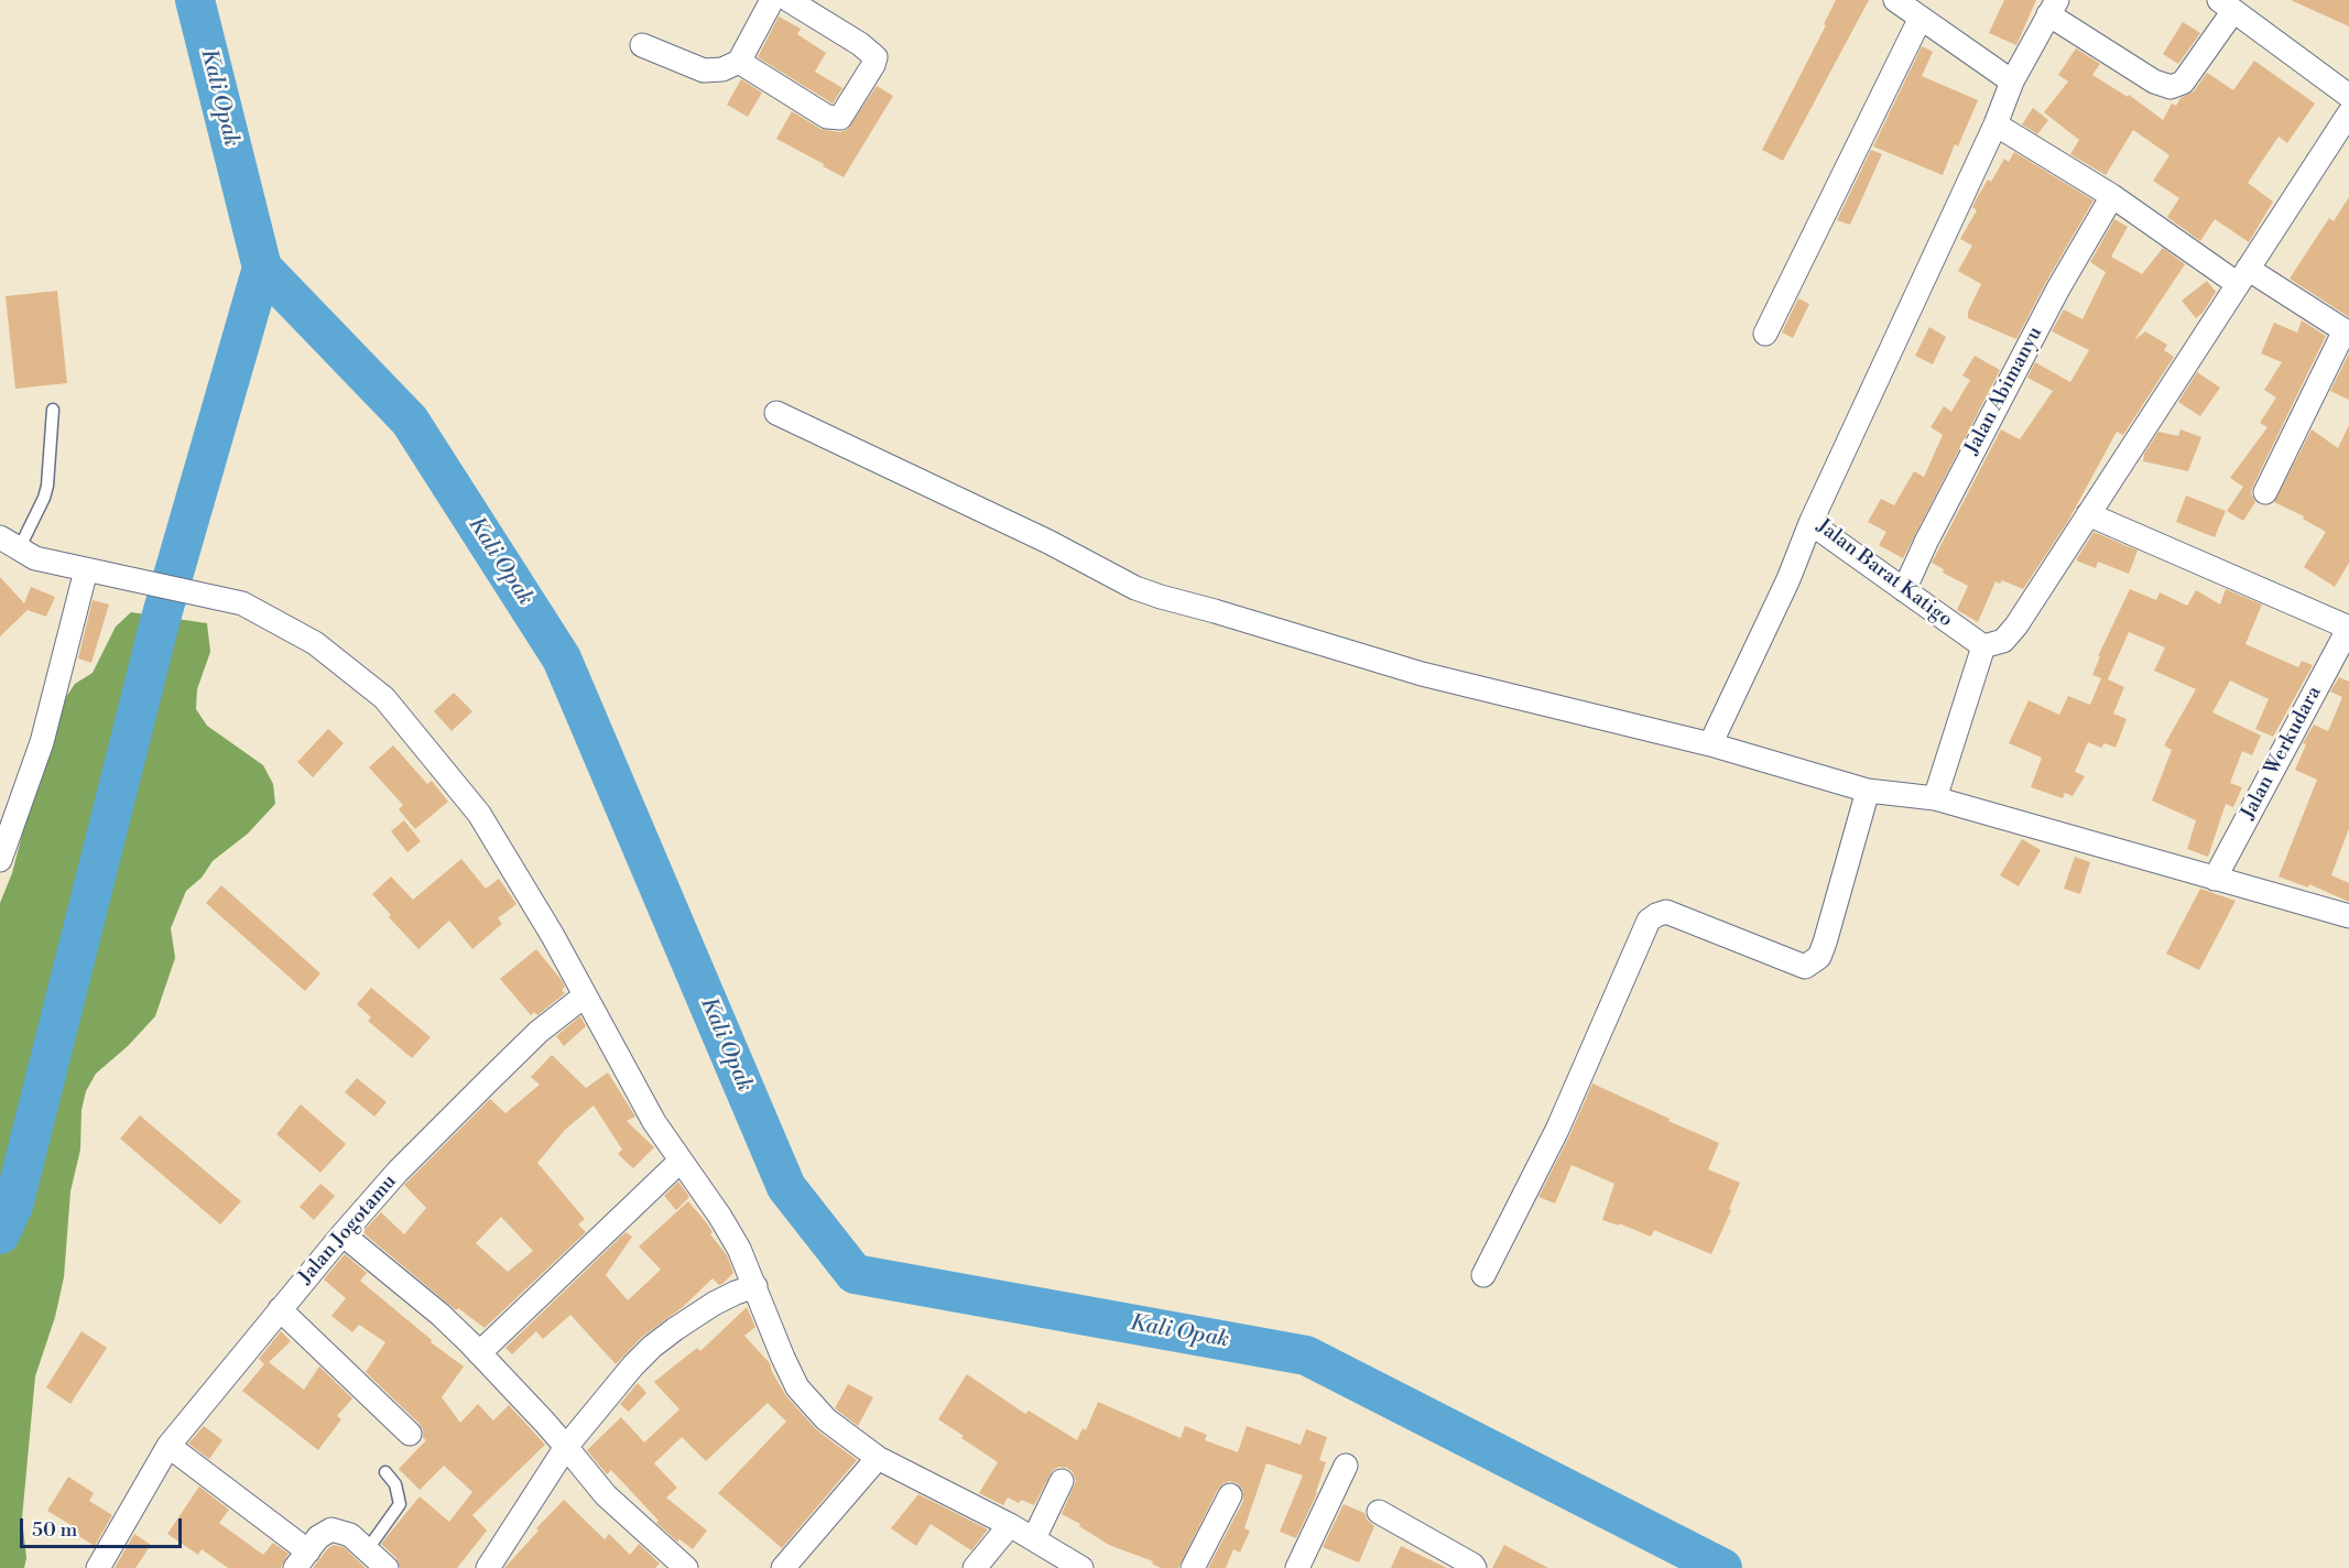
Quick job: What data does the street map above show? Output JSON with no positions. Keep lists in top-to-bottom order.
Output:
{
  "streets": {
    "street": [
      "Jalan Abimanyu",
      "Jalan Barat Katigo",
      "Jalan Werkudara",
      "Jalan Jogotamu"
    ]
  },
  "crossings": [
    ["Jalan Abimanyu", "Jalan Barat Katigo"]
  ],
  "water": ["Kali Opak"],
  "scale_bar": "50 m"
}
